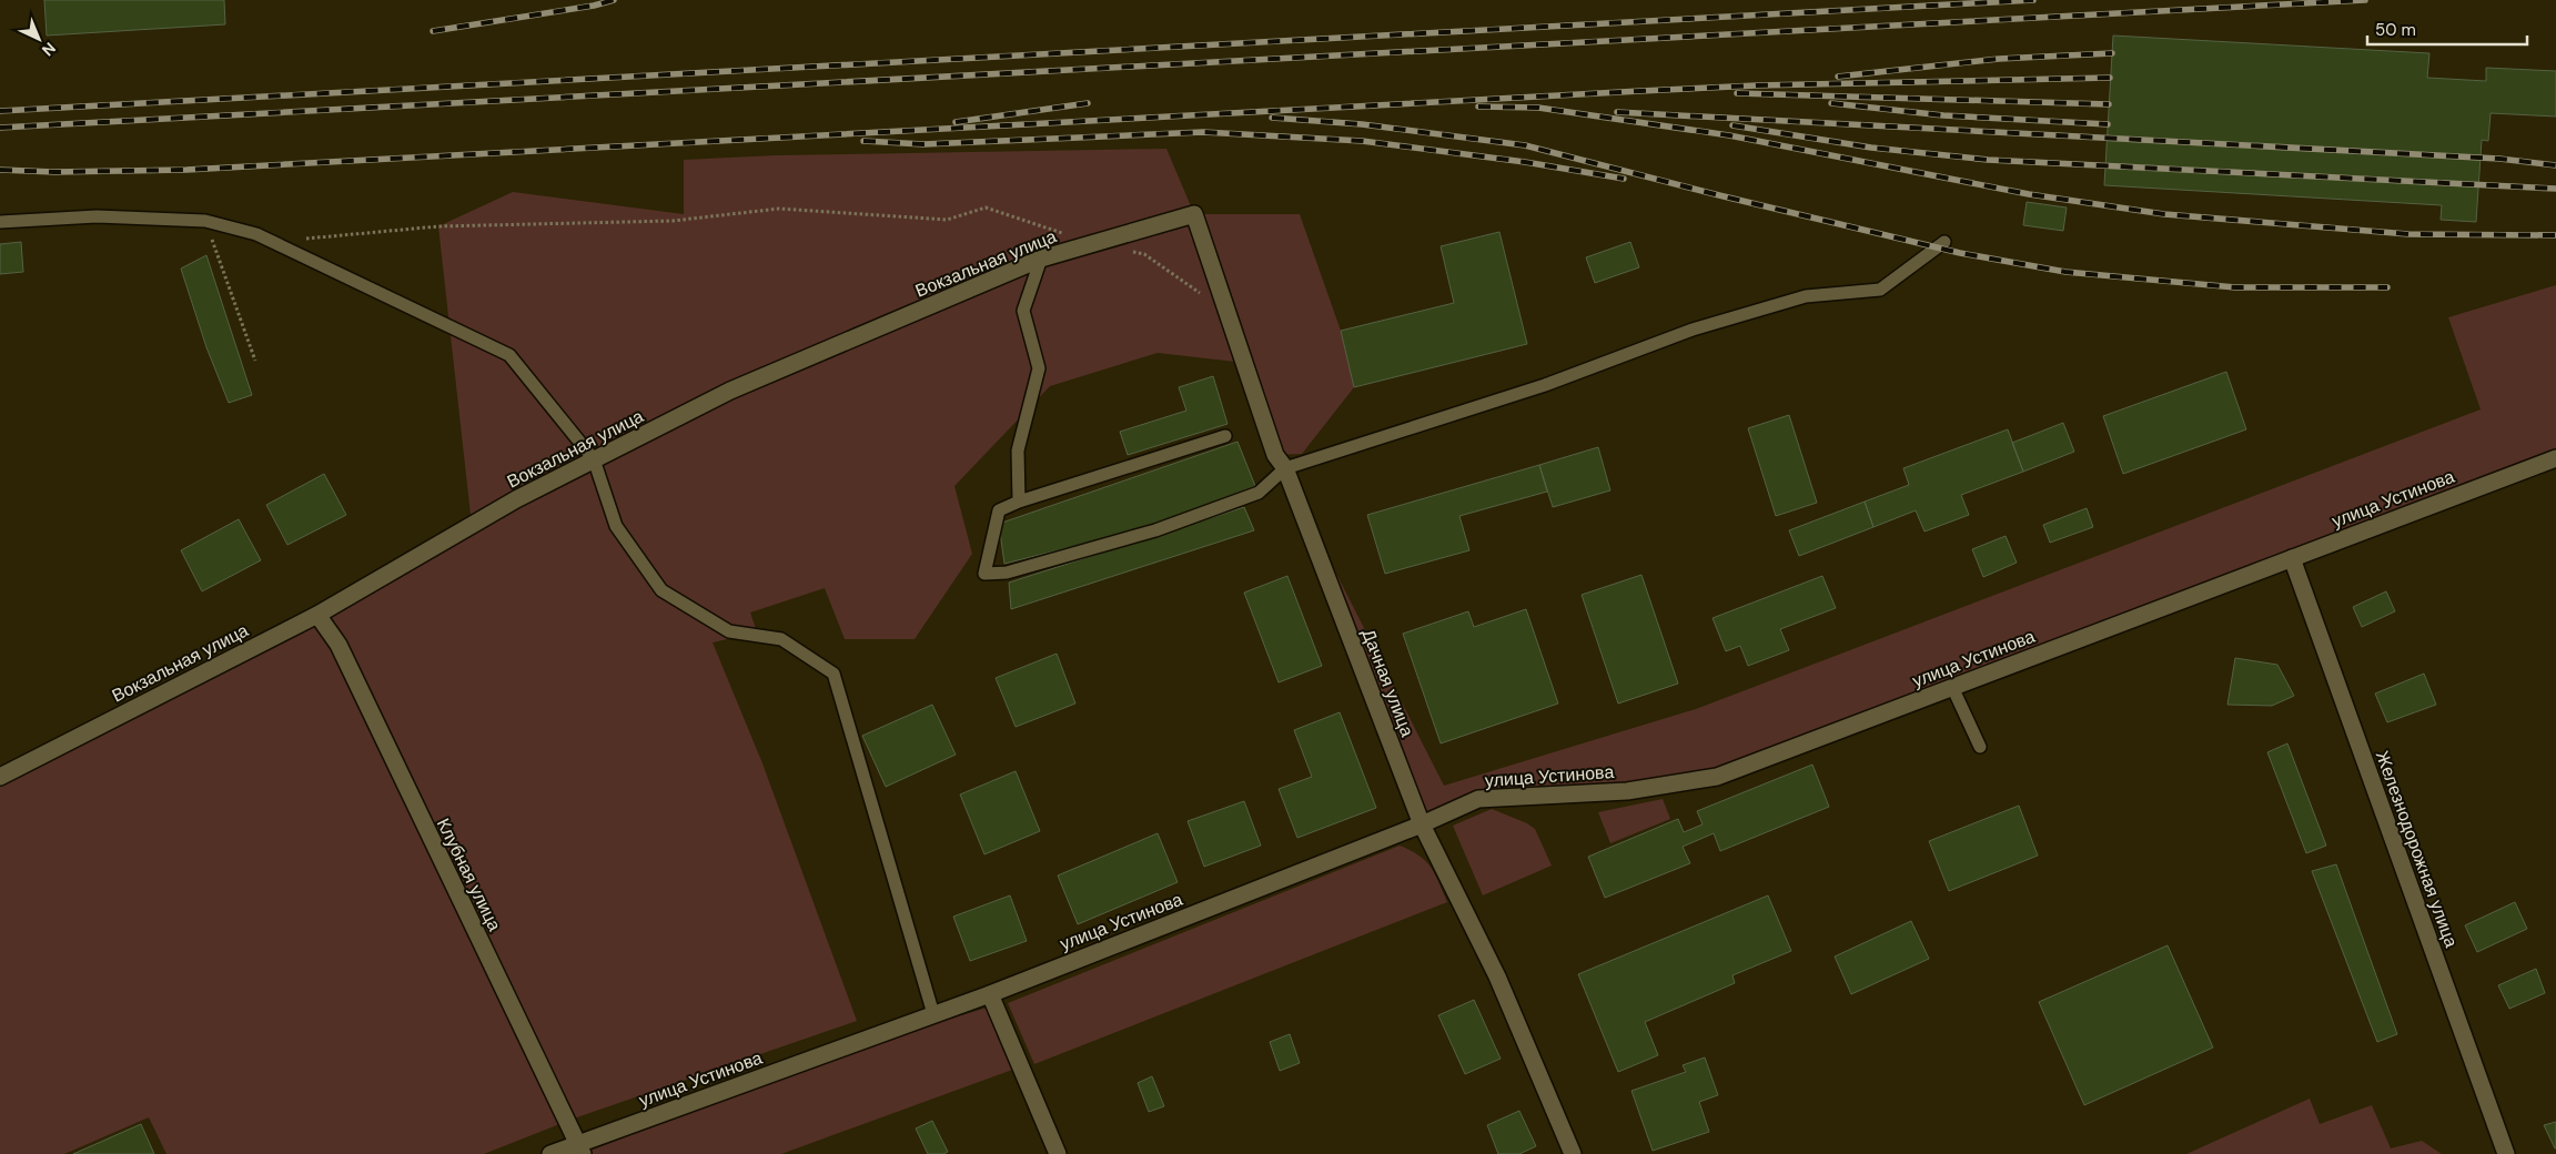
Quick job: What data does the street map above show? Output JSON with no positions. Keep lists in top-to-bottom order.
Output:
{
  "streets": {
    "street": [
      "Вокзальная улица",
      "улица Устинова",
      "Дачная улица",
      "Железнодорожная улица",
      "Клубная улица"
    ]
  },
  "crossings": [
    ["Вокзальная улица", "Дачная улица"],
    ["Вокзальная улица", "Клубная улица"],
    ["улица Устинова", "Дачная улица"],
    ["улица Устинова", "Железнодорожная улица"],
    ["улица Устинова", "Клубная улица"]
  ],
  "scale_bar": "50 m",
  "north": "bottom right"
}
